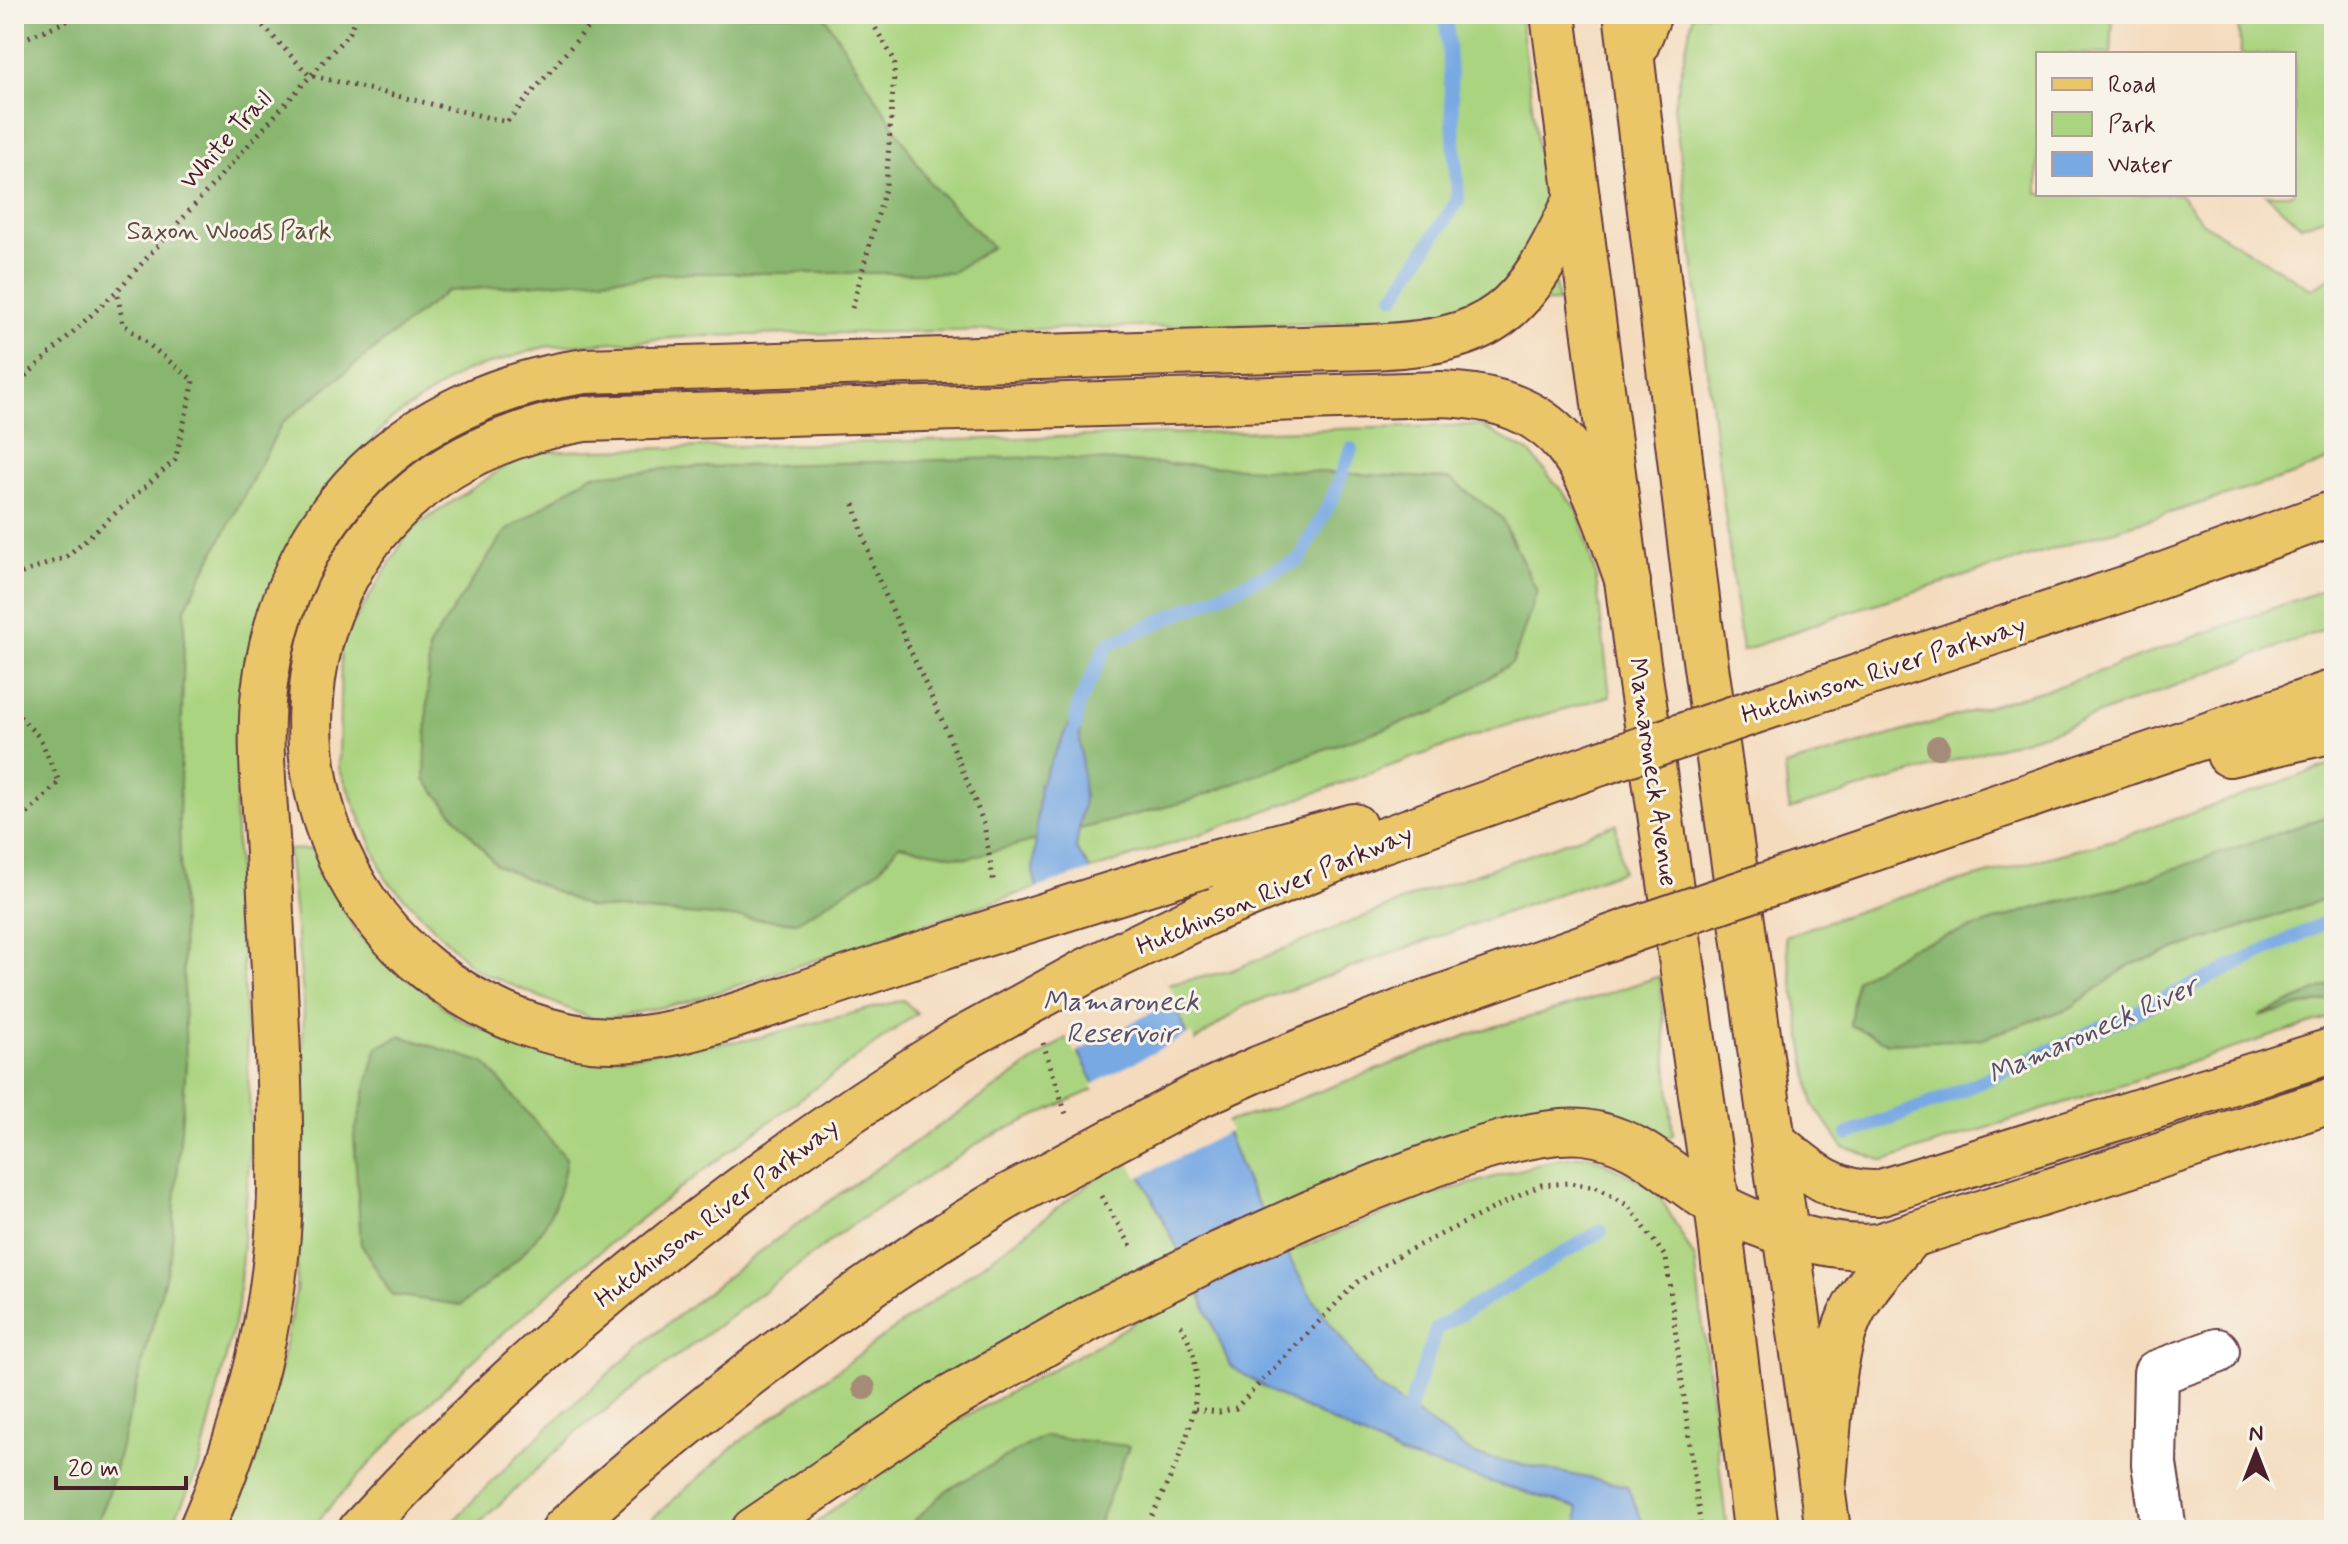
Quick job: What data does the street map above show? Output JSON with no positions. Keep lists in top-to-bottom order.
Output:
{
  "streets": {
    "main road": ["Hutchinson River Parkway", "Mamaroneck Avenue"],
    "path": ["White Trail"]
  },
  "water": ["Mamaroneck Reservoir", "Mamaroneck River"],
  "parks": ["Saxon Woods Park"],
  "legend": ["Road", "Park", "Water"],
  "scale_bar": "20 m",
  "north": "top"
}
